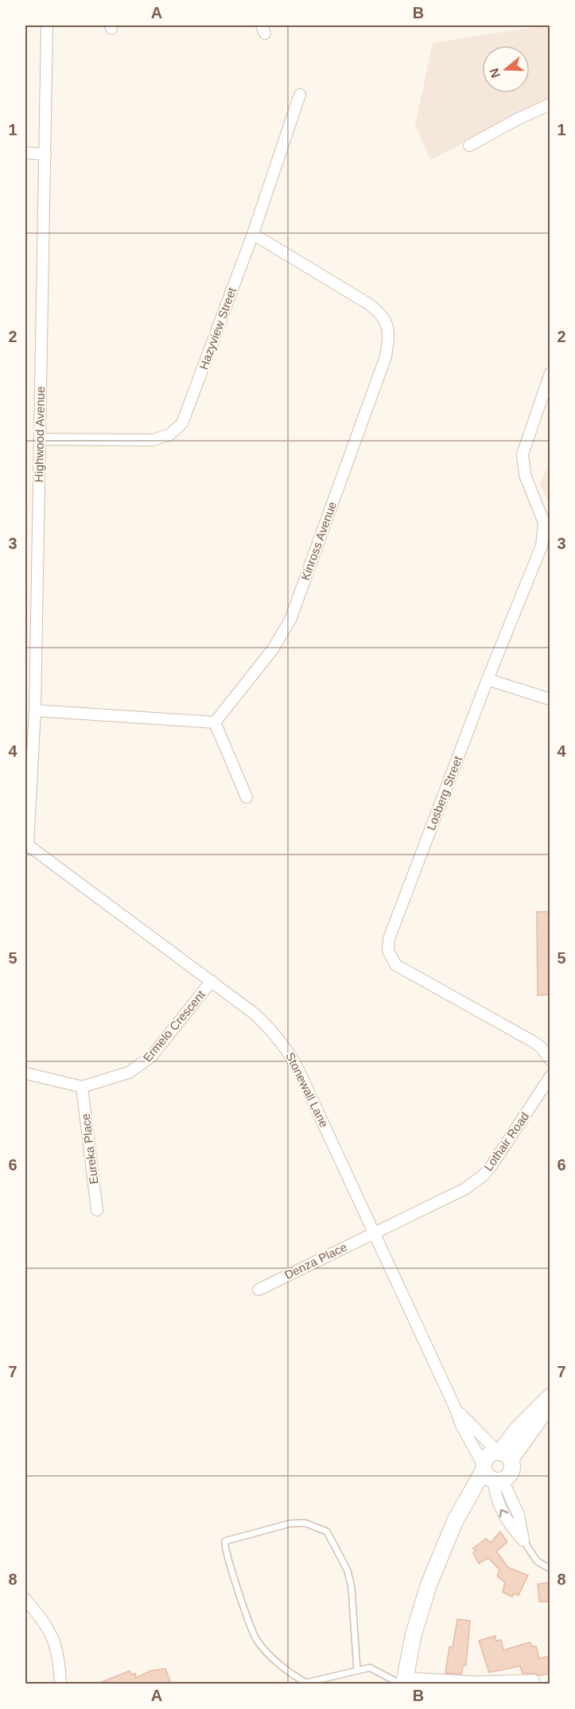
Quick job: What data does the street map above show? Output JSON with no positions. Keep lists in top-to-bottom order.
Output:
{
  "streets": {
    "street": [
      "Hazyview Street",
      "Highwood Avenue",
      "Kinross Avenue",
      "Losberg Street",
      "Ermelo Crescent",
      "Stonewall Lane",
      "Lothair Road",
      "Eureka Place",
      "Denza Place"
    ]
  },
  "crossings": [
    ["Hazyview Street", "Highwood Avenue"],
    ["Hazyview Street", "Kinross Avenue"],
    ["Highwood Avenue", "Stonewall Lane"],
    ["Ermelo Crescent", "Stonewall Lane"],
    ["Ermelo Crescent", "Eureka Place"],
    ["Stonewall Lane", "Lothair Road"],
    ["Stonewall Lane", "Denza Place"],
    ["Lothair Road", "Denza Place"]
  ],
  "north": "left",
  "grid": {
    "columns": ["A", "B"],
    "rows": [
      "1",
      "2",
      "3",
      "4",
      "5",
      "6",
      "7",
      "8"
    ]
  }
}
